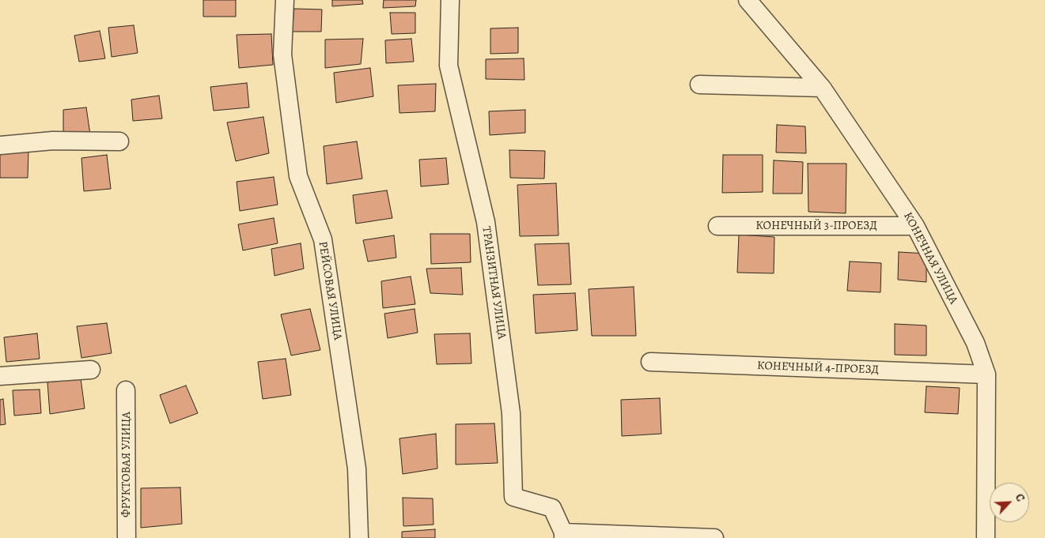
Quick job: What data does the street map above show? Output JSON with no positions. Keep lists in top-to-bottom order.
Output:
{
  "streets": {
    "street": [
      "КОНЕЧНЫЙ 3-ПРОЕЗД",
      "КОНЕЧНАЯ УЛИЦА",
      "ТРАНЗИТНАЯ УЛИЦА",
      "РЕЙСОВАЯ УЛИЦА",
      "КОНЕЧНЫЙ 4-ПРОЕЗД",
      "ФРУКТОВАЯ УЛИЦА"
    ]
  },
  "crossings": [
    ["КОНЕЧНЫЙ 3-ПРОЕЗД", "КОНЕЧНАЯ УЛИЦА"],
    ["КОНЕЧНАЯ УЛИЦА", "КОНЕЧНЫЙ 4-ПРОЕЗД"]
  ],
  "north": "top right"
}
